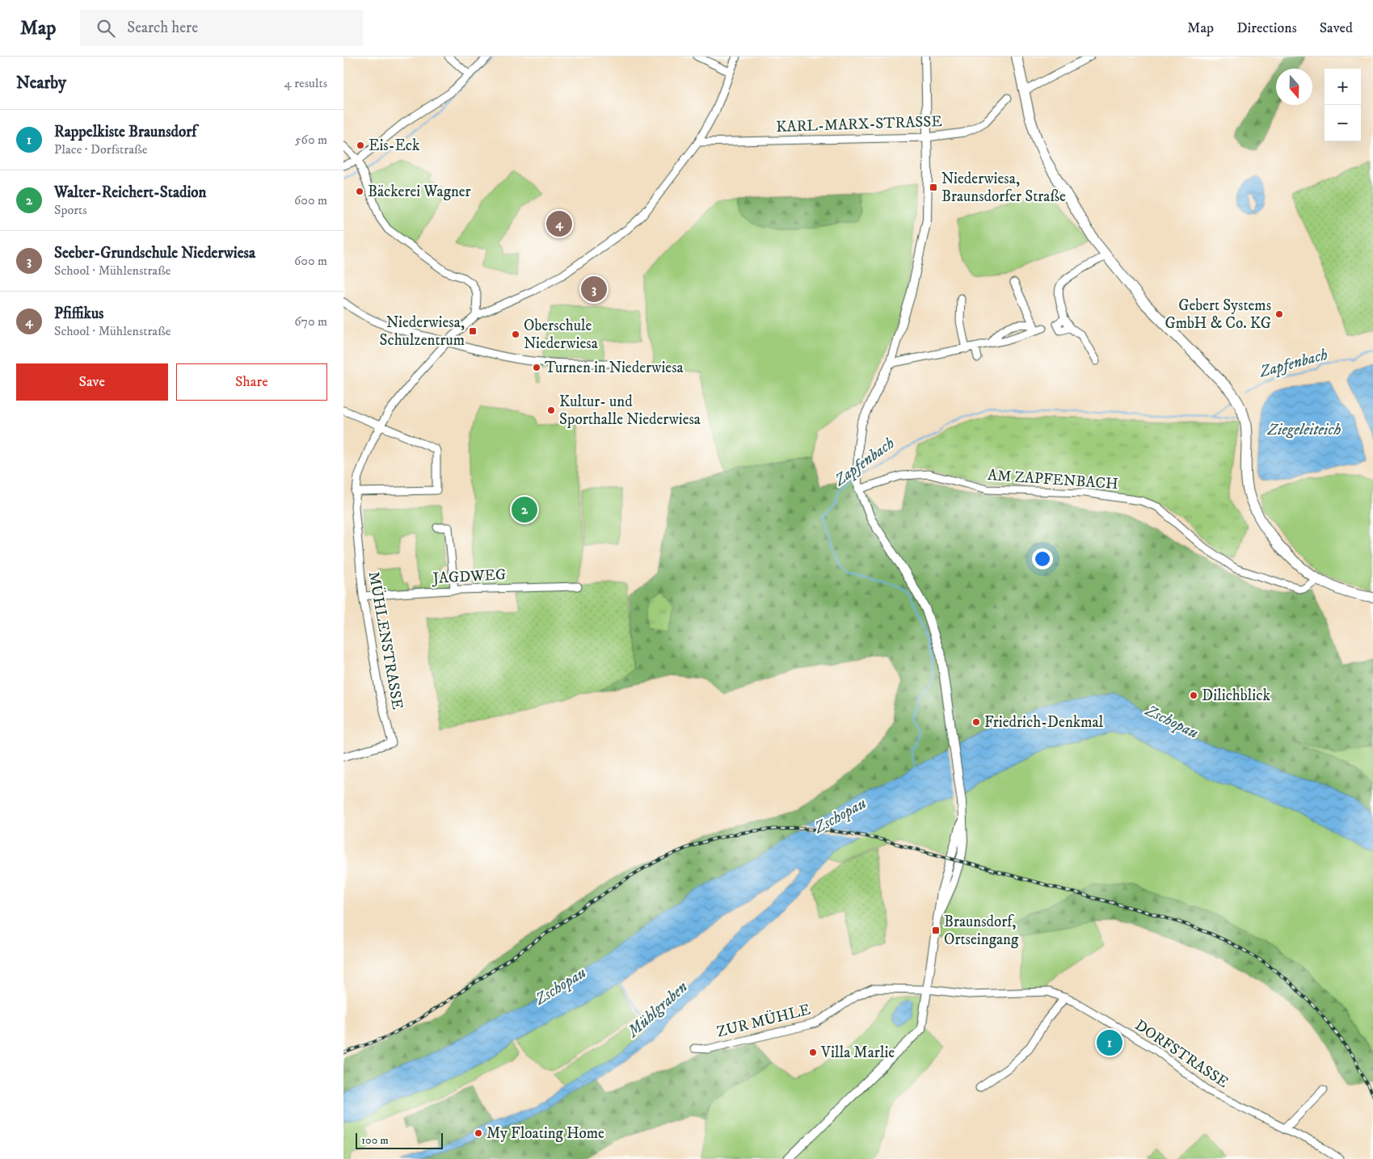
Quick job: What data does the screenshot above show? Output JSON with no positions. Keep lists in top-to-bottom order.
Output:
{
  "streets": {
    "street": [
      "KARL-MARX-STRASSE",
      "AM ZAPFENBACH",
      "JAGDWEG",
      "MÜHLENSTRASSE",
      "ZUR MÜHLE",
      "DORFSTRASSE"
    ]
  },
  "crossings": [
    ["KARL-MARX-STRASSE", "MÜHLENSTRASSE"],
    ["JAGDWEG", "MÜHLENSTRASSE"],
    ["ZUR MÜHLE", "DORFSTRASSE"]
  ],
  "water": [
    "Zapfenbach",
    "Ziegeleiteich",
    "Zschopau",
    "Mühlgraben"
  ],
  "places": {
    "other": [
      "Eis-Eck",
      "Bäckerei Wagner",
      "Gebert Systems GmbH & Co. KG",
      "Oberschule Niederwiesa",
      "Turnen in Niederwiesa",
      "Kultur- und Sporthalle Niederwiesa",
      "Dilichblick",
      "Friedrich-Denkmal",
      "Villa Marlie",
      "My Floating Home"
    ],
    "transit": ["Niederwiesa, Braunsdorfer Straße", "Niederwiesa, Schulzentrum", "Braunsdorf, Ortseingang"]
  },
  "scale_bar": "100 m",
  "north": "bottom",
  "page": {
    "header": "Map",
    "search": "Search here",
    "nav": ["Map", "Directions", "Saved"],
    "heading": ["Nearby", "4 results"],
    "map_buttons": ["+", "−"],
    "list": [
      {
        "mark": "1",
        "name": "Rappelkiste Braunsdorf",
        "note": "Place · Dorfstraße",
        "value": "560 m"
      },
      {
        "mark": "2",
        "name": "Walter-Reichert-Stadion",
        "note": "Sports",
        "value": "600 m"
      },
      {
        "mark": "3",
        "name": "Seeber-Grundschule Niederwiesa",
        "note": "School · Mühlenstraße",
        "value": "600 m"
      },
      {
        "mark": "4",
        "name": "Pfiffikus",
        "note": "School · Mühlenstraße",
        "value": "670 m"
      }
    ],
    "pins": [
      "4",
      "3",
      "2",
      "1"
    ],
    "buttons": ["Save", "Share"],
    "scale": "100 m"
  }
}
